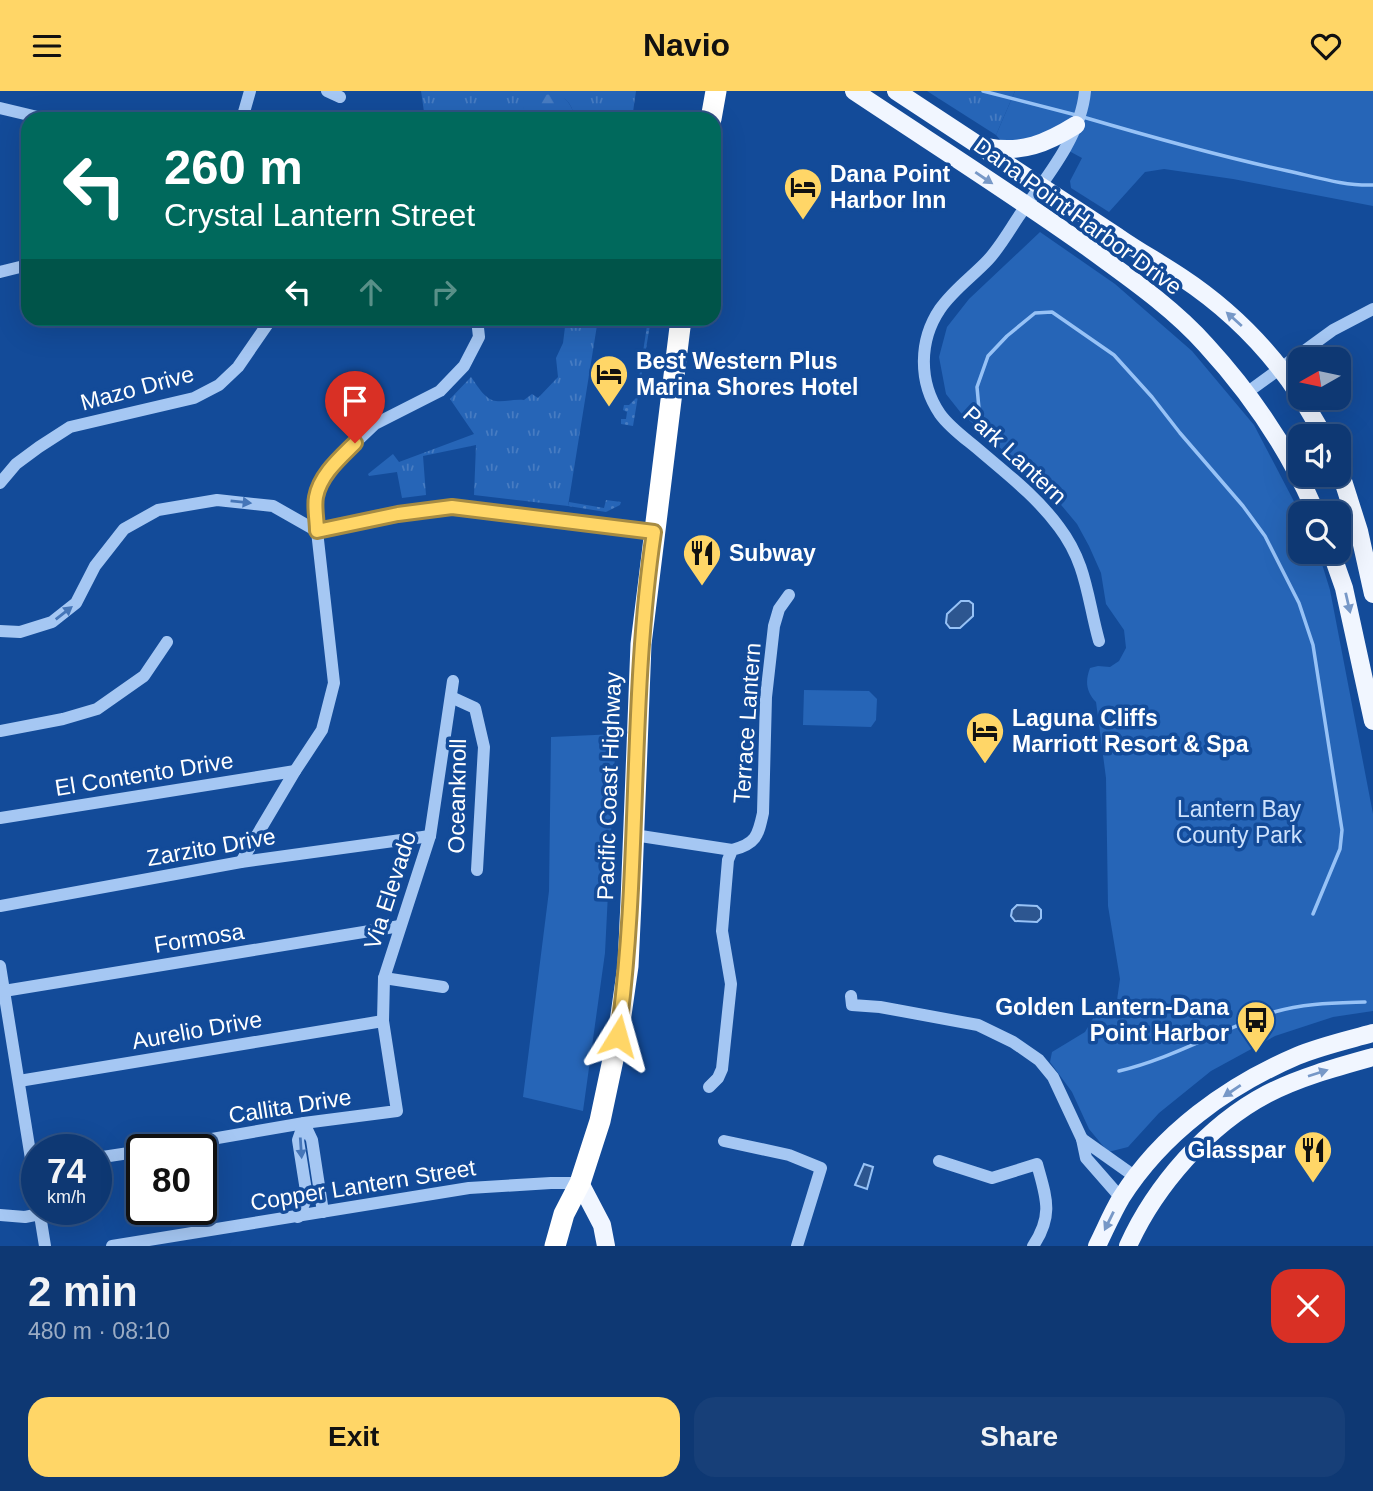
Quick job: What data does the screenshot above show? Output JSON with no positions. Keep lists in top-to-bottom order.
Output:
{
  "streets": {
    "highway": ["Pacific Coast Highway"],
    "main road": ["Dana Point Harbor Drive"],
    "street": [
      "Mazo Drive",
      "Park Lantern",
      "Terrace Lantern",
      "El Contento Drive",
      "Oceanknoll",
      "Zarzito Drive",
      "Via Elevado",
      "Formosa",
      "Aurelio Drive",
      "Callita Drive",
      "Copper Lantern Street"
    ]
  },
  "crossings": [
    ["Dana Point Harbor Drive", "Park Lantern"],
    ["Pacific Coast Highway", "Copper Lantern Street"],
    ["Oceanknoll", "Via Elevado"],
    ["Zarzito Drive", "Via Elevado"],
    ["Via Elevado", "Formosa"],
    ["Via Elevado", "Aurelio Drive"],
    ["Via Elevado", "Callita Drive"]
  ],
  "parks": ["Lantern Bay County Park"],
  "places": {
    "hotel": ["Dana Point Harbor Inn", "Best Western Plus Marina Shores Hotel", "Laguna Cliffs Marriott Resort & Spa"],
    "restaurant": ["Subway", "Glasspar"],
    "bus stop": ["Golden Lantern-Dana Point Harbor"]
  },
  "north": "left",
  "page": {
    "header": "Navio",
    "turn": ["260 m", "Crystal Lantern Street"],
    "speed": "74 km/h",
    "limit": "80",
    "heading": ["2 min", "480 m · 08:10"],
    "buttons": ["Exit", "Share"]
  }
}
